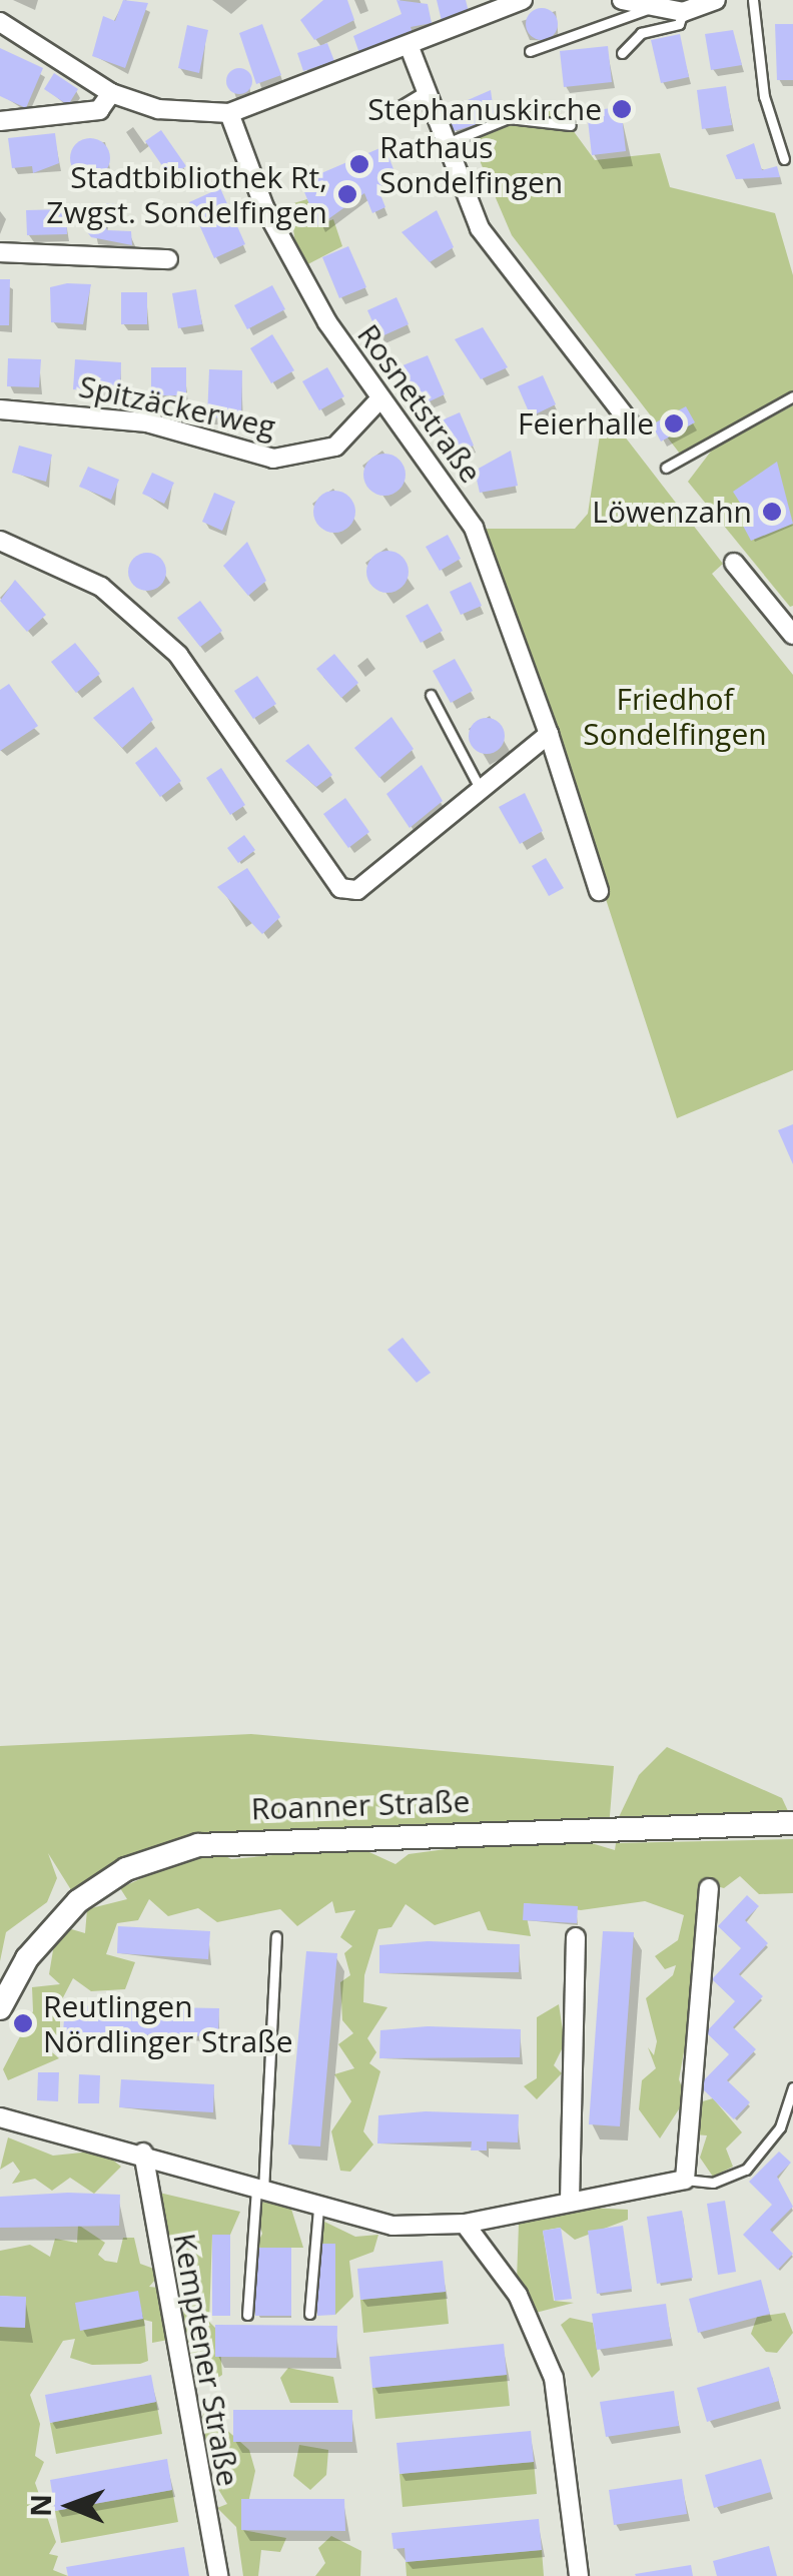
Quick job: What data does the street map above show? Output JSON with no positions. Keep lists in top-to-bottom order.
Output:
{
  "streets": {
    "street": [
      "Rosnetstraße",
      "Spitzäckerweg",
      "Roanner Straße",
      "Kemptener Straße"
    ]
  },
  "crossings": [
    ["Rosnetstraße", "Spitzäckerweg"]
  ],
  "parks": ["Friedhof Sondelfingen"],
  "places": [
    "Stephanuskirche",
    "Rathaus Sondelfingen",
    "Stadtbibliothek Rt, Zwgst. Sondelfingen",
    "Feierhalle",
    "Löwenzahn",
    "Reutlingen Nördlinger Straße"
  ],
  "north": "left"
}
